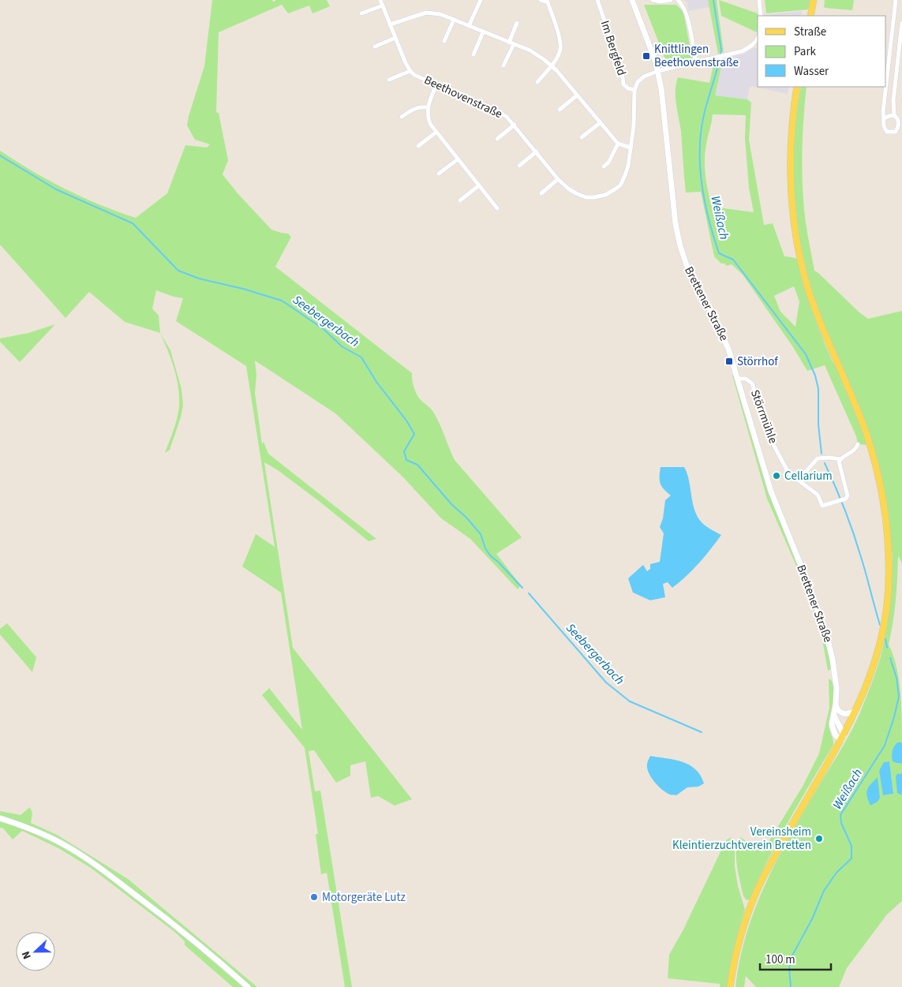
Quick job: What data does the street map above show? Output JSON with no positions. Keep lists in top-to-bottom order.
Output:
{
  "streets": {
    "street": [
      "Im Bergfeld",
      "Beethovenstraße",
      "Brettener Straße",
      "Störrmühle"
    ]
  },
  "crossings": [
    ["Im Bergfeld", "Beethovenstraße"],
    ["Brettener Straße", "Störrmühle"]
  ],
  "water": ["Weißach", "Seebergerbach"],
  "places": {
    "transit": ["Knittlingen Beethovenstraße", "Störrhof"],
    "other": ["Cellarium", "Vereinsheim Kleintierzuchtverein Bretten", "Motorgeräte Lutz"]
  },
  "legend": ["Straße", "Park", "Wasser"],
  "scale_bar": "100 m",
  "north": "left"
}
